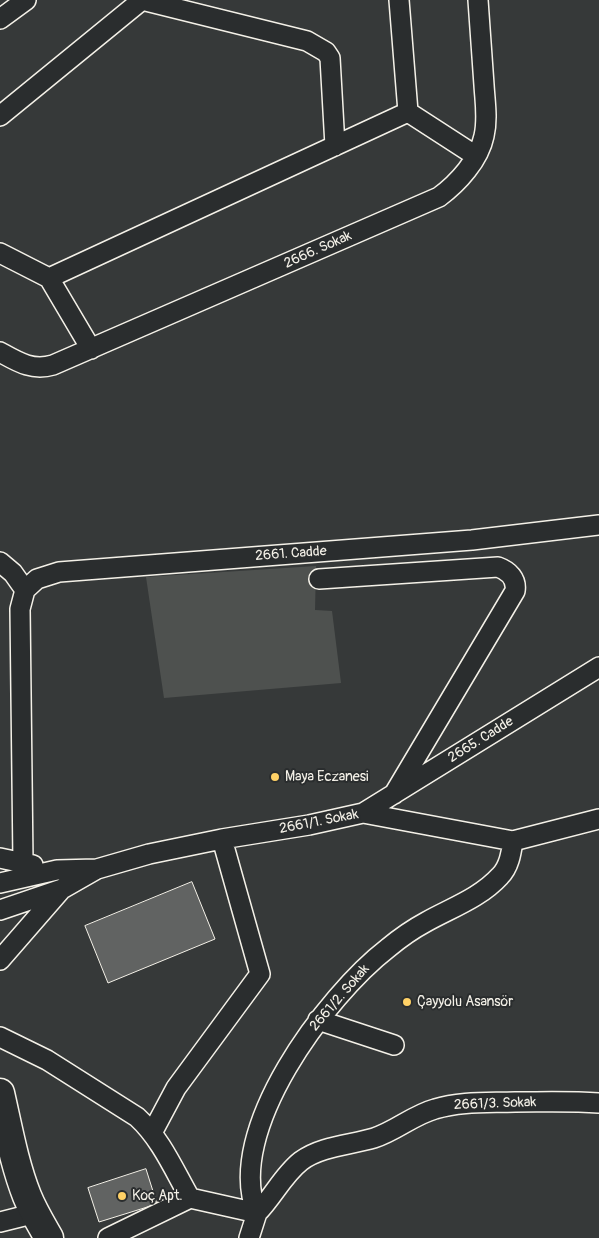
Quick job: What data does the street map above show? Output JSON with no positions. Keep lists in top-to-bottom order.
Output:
{
  "streets": {
    "street": [
      "2666. Sokak",
      "2661. Cadde",
      "2665. Cadde",
      "2661/1. Sokak",
      "2661/2. Sokak",
      "2661/3. Sokak"
    ]
  },
  "crossings": [
    ["2665. Cadde", "2661/1. Sokak"],
    ["2661/1. Sokak", "2661/2. Sokak"],
    ["2661/2. Sokak", "2661/3. Sokak"]
  ],
  "places": ["Maya Eczanesi", "Çayyolu Asansör", "Koç Apt."]
}
